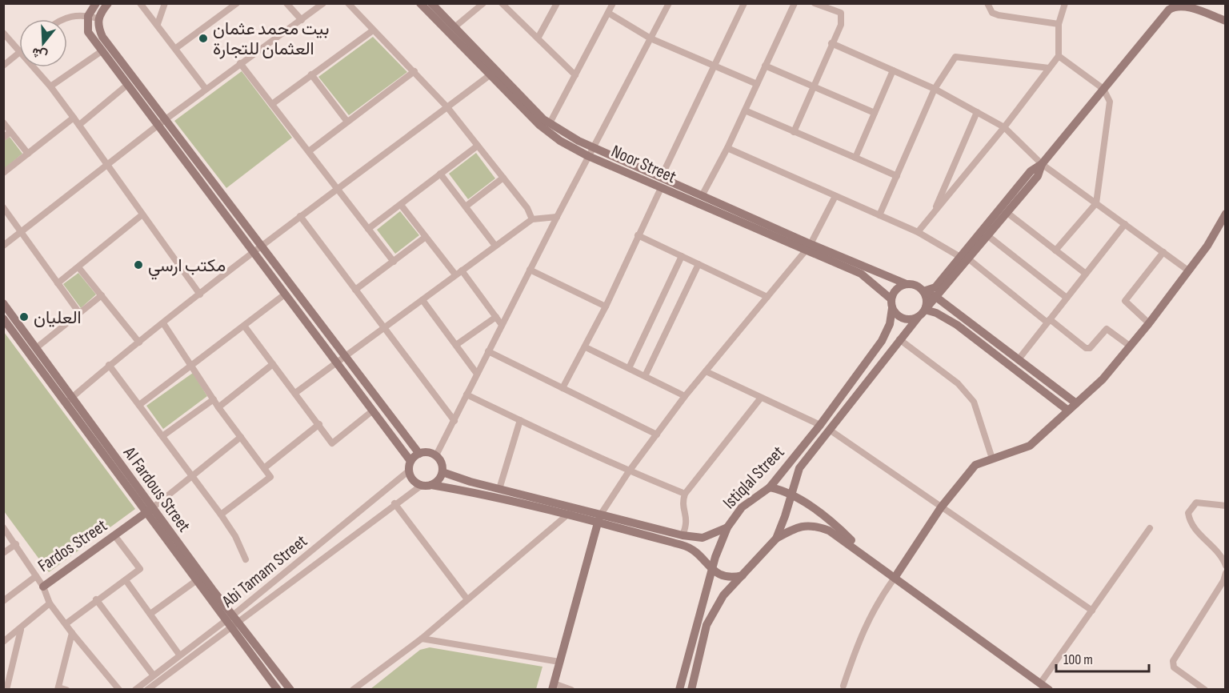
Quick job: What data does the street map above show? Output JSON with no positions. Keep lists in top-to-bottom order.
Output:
{
  "streets": {
    "street": [
      "Noor Street",
      "Istiqlal Street",
      "Al Fardous Street",
      "Fardos Street",
      "Abi Tamam Street"
    ]
  },
  "crossings": [
    ["Noor Street", "Istiqlal Street"],
    ["Al Fardous Street", "Fardos Street"],
    ["Al Fardous Street", "Abi Tamam Street"]
  ],
  "places": ["بيت محمد عثمان العثمان للتجارة", "مكتب ارسي", "العليان"],
  "scale_bar": "100 m",
  "north": "bottom"
}
